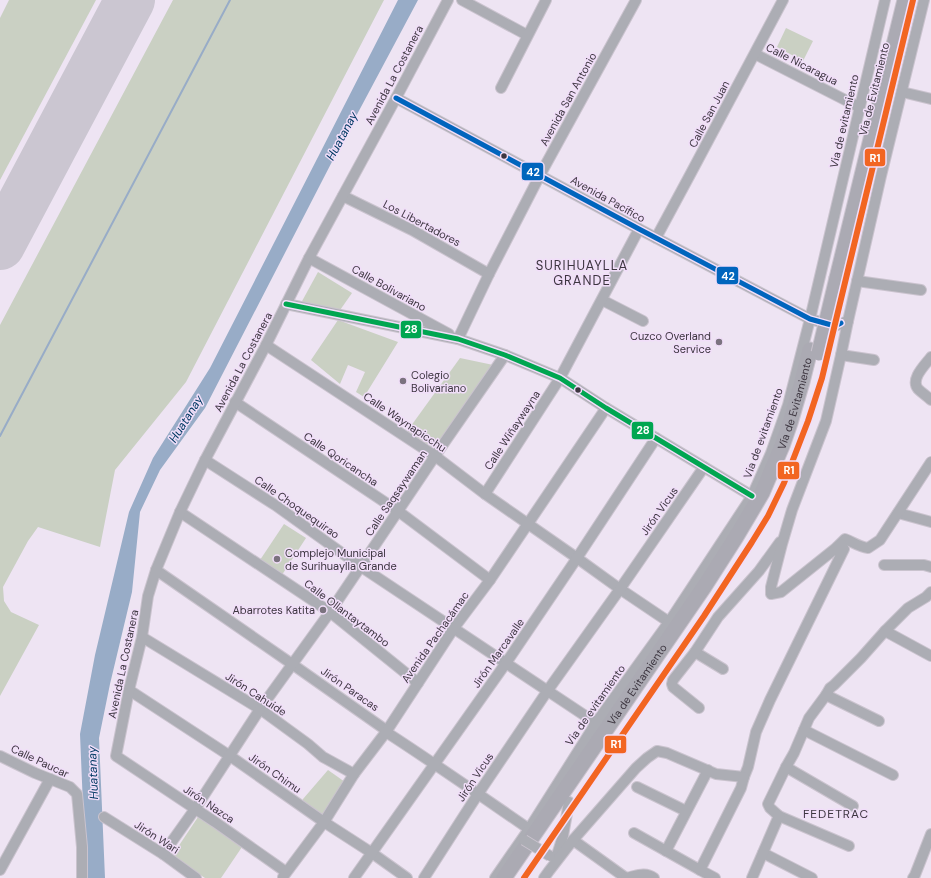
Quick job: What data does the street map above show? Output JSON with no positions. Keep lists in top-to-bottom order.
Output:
{
  "streets": {
    "highway": ["Vía de Evitamiento"],
    "street": [
      "Calle Nicaragua",
      "Avenida La Costanera",
      "Avenida San Antonio",
      "Calle San Juan",
      "Via de evitamiento",
      "Avenida Pacífico",
      "Los Libertadores",
      "Calle Bolivariano",
      "Calle Waynapicchu",
      "Calle Wiñaywayna",
      "Calle Qoricancha",
      "Calle Saqsaywaman",
      "Calle Choquequirao",
      "Jirón Vicus",
      "Calle Ollantaytambo",
      "Avenida Pachacámac",
      "Jirón Marcavalle",
      "Jirón Paracas",
      "Jirón Cahuide",
      "Calle Paucar",
      "Jirón Chimu",
      "Jirón Nazca",
      "Jirón Wari"
    ]
  },
  "crossings": [
    ["Calle Nicaragua", "Calle San Juan"],
    ["Calle Nicaragua", "Via de evitamiento"],
    ["Avenida La Costanera", "Avenida Pacífico"],
    ["Avenida La Costanera", "Los Libertadores"],
    ["Avenida La Costanera", "Calle Bolivariano"],
    ["Avenida La Costanera", "Calle Waynapicchu"],
    ["Avenida La Costanera", "Calle Qoricancha"],
    ["Avenida La Costanera", "Calle Choquequirao"],
    ["Avenida La Costanera", "Calle Ollantaytambo"],
    ["Avenida La Costanera", "Jirón Paracas"],
    ["Avenida La Costanera", "Jirón Cahuide"],
    ["Avenida La Costanera", "Jirón Chimu"],
    ["Avenida La Costanera", "Jirón Nazca"],
    ["Avenida San Antonio", "Avenida Pacífico"],
    ["Avenida San Antonio", "Los Libertadores"],
    ["Avenida San Antonio", "Calle Bolivariano"],
    ["Calle San Juan", "Avenida Pacífico"],
    ["Via de evitamiento", "Avenida Pacífico"],
    ["Via de evitamiento", "Jirón Paracas"],
    ["Calle Waynapicchu", "Calle Wiñaywayna"],
    ["Calle Waynapicchu", "Calle Saqsaywaman"],
    ["Calle Waynapicchu", "Avenida Pachacámac"],
    ["Calle Qoricancha", "Calle Saqsaywaman"],
    ["Calle Qoricancha", "Avenida Pachacámac"],
    ["Calle Saqsaywaman", "Calle Choquequirao"],
    ["Calle Saqsaywaman", "Calle Ollantaytambo"],
    ["Calle Saqsaywaman", "Jirón Paracas"],
    ["Calle Saqsaywaman", "Jirón Cahuide"],
    ["Calle Saqsaywaman", "Jirón Chimu"],
    ["Calle Saqsaywaman", "Jirón Nazca"],
    ["Calle Saqsaywaman", "Jirón Wari"],
    ["Calle Choquequirao", "Avenida Pachacámac"],
    ["Jirón Vicus", "Jirón Paracas"],
    ["Calle Ollantaytambo", "Avenida Pachacámac"],
    ["Avenida Pachacámac", "Jirón Paracas"],
    ["Avenida Pachacámac", "Jirón Cahuide"],
    ["Avenida Pachacámac", "Jirón Chimu"],
    ["Avenida Pachacámac", "Jirón Nazca"],
    ["Jirón Marcavalle", "Jirón Paracas"],
    ["Jirón Marcavalle", "Jirón Chimu"]
  ],
  "districts": ["SURIHUAYLLA GRANDE", "FEDETRAC"],
  "water": ["Huatanay"],
  "places": [
    "Cuzco Overland Service",
    "Colegio Bolivariano",
    "Complejo Municipal de Surihuaylla Grande",
    "Abarrotes Katita"
  ],
  "lines": ["transit line R1", "transit line 42", "transit line 28"]
}
